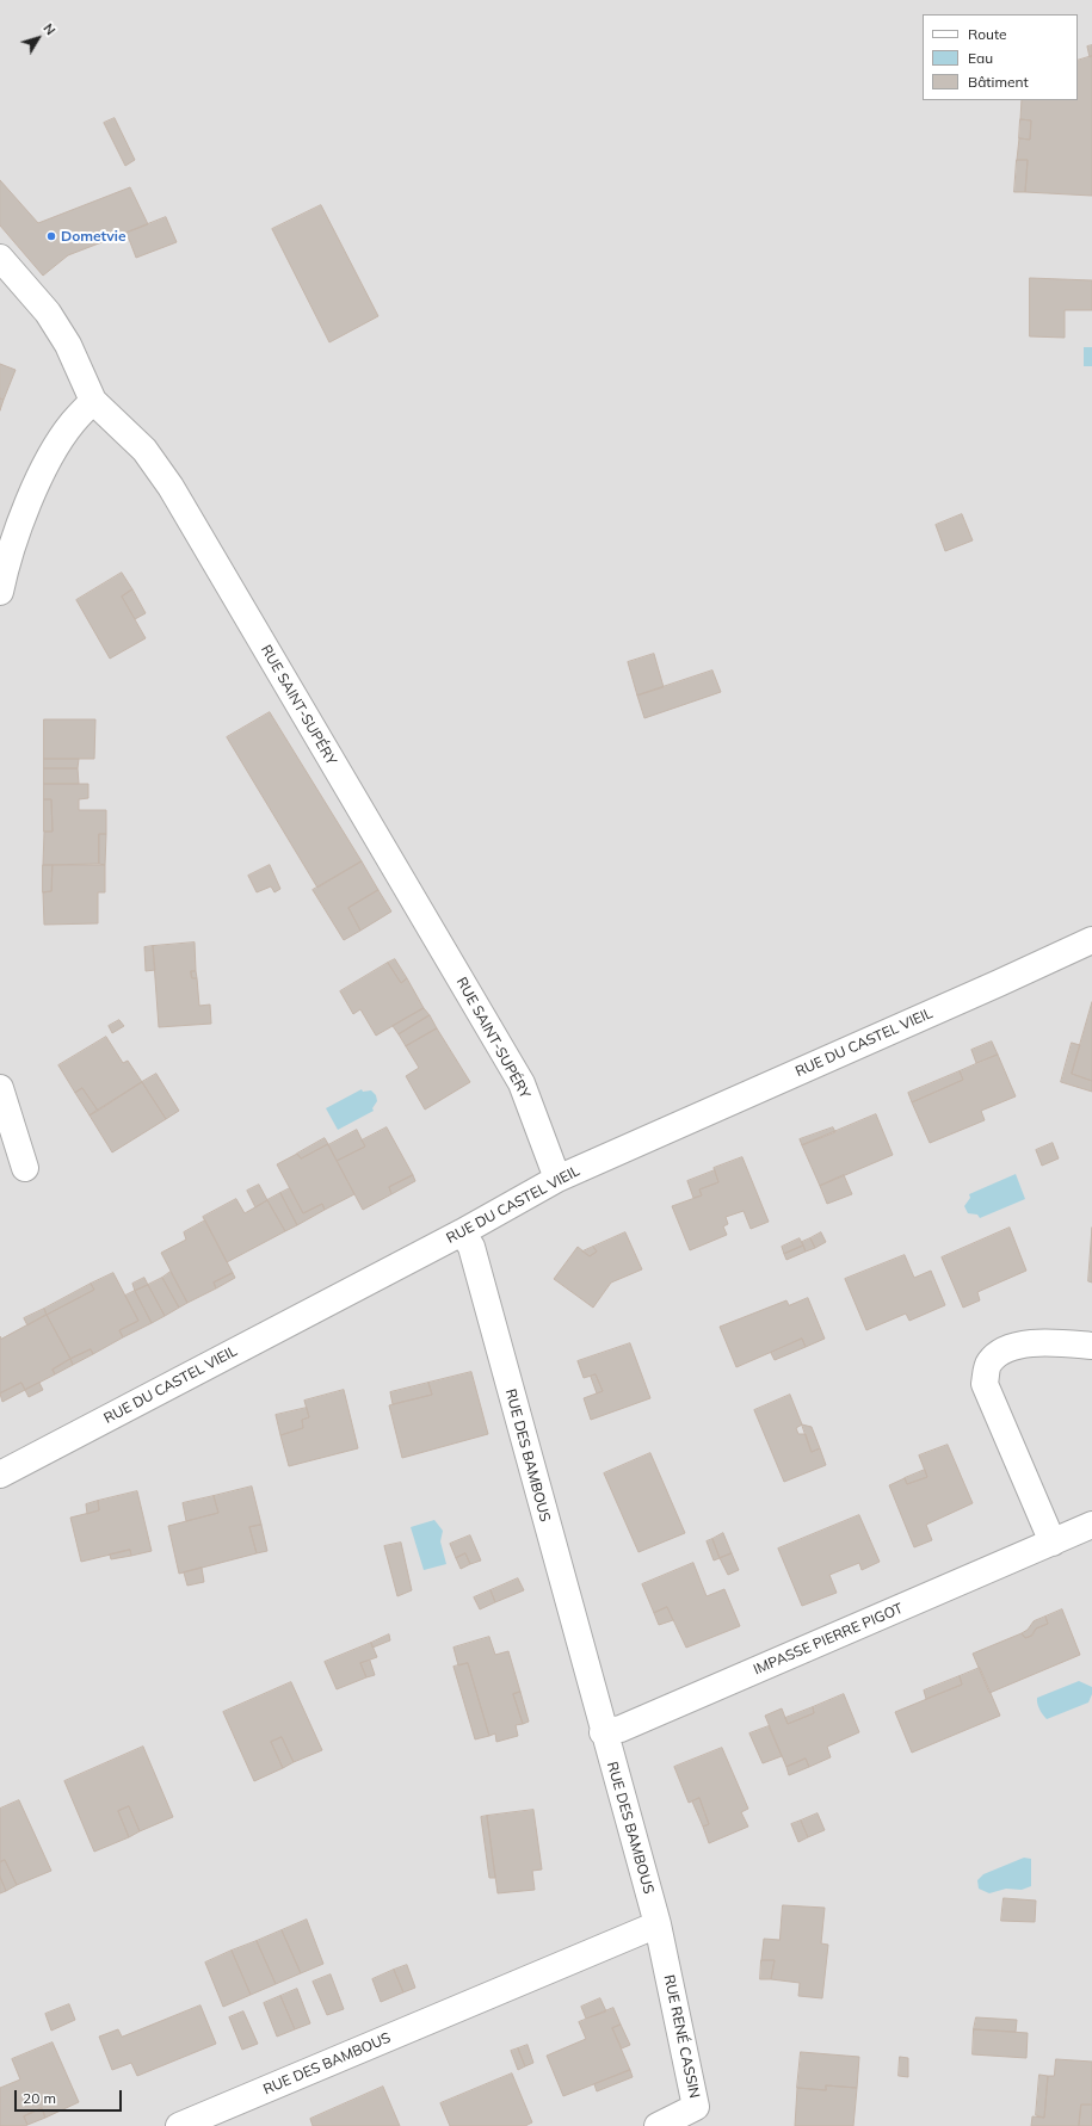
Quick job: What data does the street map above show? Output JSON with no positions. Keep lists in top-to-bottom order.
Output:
{
  "streets": {
    "street": [
      "RUE SAINT-SUPÉRY",
      "RUE DU CASTEL VIEIL",
      "RUE DES BAMBOUS",
      "IMPASSE PIERRE PIGOT",
      "RUE RENÉ CASSIN"
    ]
  },
  "crossings": [
    ["RUE SAINT-SUPÉRY", "RUE DU CASTEL VIEIL"],
    ["RUE DU CASTEL VIEIL", "RUE DES BAMBOUS"],
    ["RUE DES BAMBOUS", "IMPASSE PIERRE PIGOT"],
    ["RUE DES BAMBOUS", "RUE RENÉ CASSIN"]
  ],
  "places": ["Dometvie"],
  "legend": ["Route", "Eau", "Bâtiment"],
  "scale_bar": "20 m",
  "north": "top right"
}
